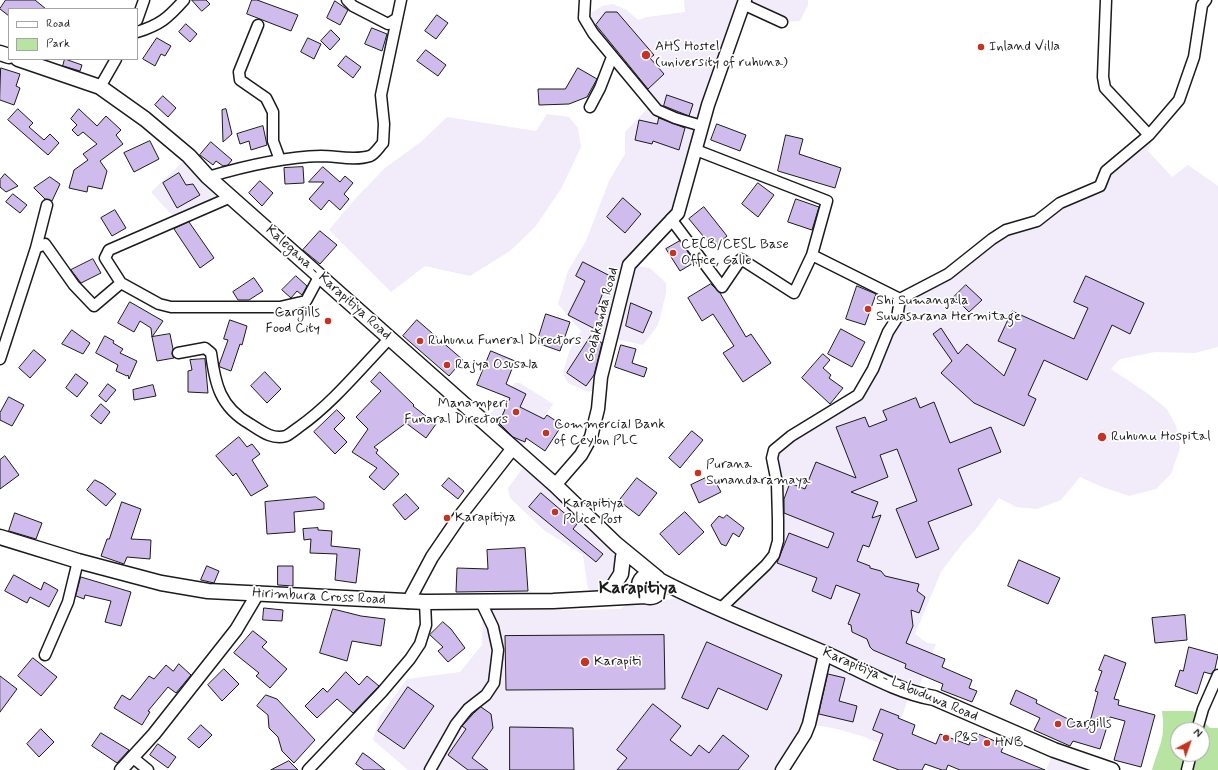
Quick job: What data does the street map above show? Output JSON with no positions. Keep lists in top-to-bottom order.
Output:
{
  "streets": {
    "main road": ["Kalegana - Karapitiya Road", "Hirimbura Cross Road", "Karapitiya - Labuduwa Road"],
    "street": ["Godakanda Road"]
  },
  "crossings": [
    ["Kalegana - Karapitiya Road", "Godakanda Road"],
    ["Kalegana - Karapitiya Road", "Hirimbura Cross Road"],
    ["Kalegana - Karapitiya Road", "Karapitiya - Labuduwa Road"],
    ["Hirimbura Cross Road", "Karapitiya - Labuduwa Road"]
  ],
  "districts": ["Karapitiya"],
  "places": [
    "Inland Villa",
    "AHS Hostel (university of ruhuna)",
    "CECB/CESL Base Office, Galle",
    "Shi Sumangala Suwasarana Hermitage",
    "Cargills Food City",
    "Ruhunu Funeral Directors",
    "Rajya Osusala",
    "Manamperi Funaral Directors",
    "Commercial Bank of Ceylon PLC",
    "Ruhunu Hospital",
    "Purana Sunandaramaya",
    "Karapitiya Police Post",
    "Karapitiya",
    "Karapiti",
    "Cargills",
    "P&S",
    "HNB"
  ],
  "legend": ["Road", "Park"],
  "north": "top right"
}
